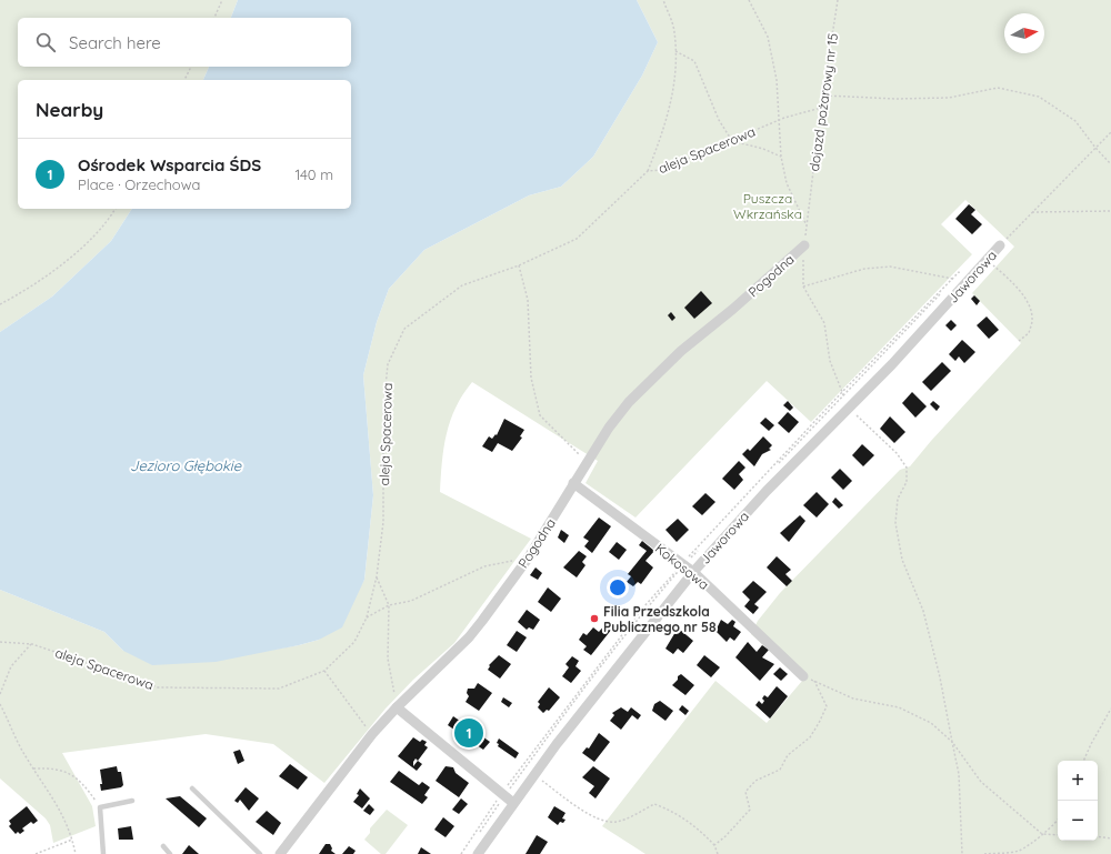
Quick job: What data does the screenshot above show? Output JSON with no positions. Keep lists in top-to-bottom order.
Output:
{
  "streets": {
    "street": ["Pogodna", "Jaworowa", "Kokosowa"],
    "path": ["dojazd pożarowy nr 15", "aleja Spacerowa"]
  },
  "crossings": [
    ["dojazd pożarowy nr 15", "aleja Spacerowa"],
    ["dojazd pożarowy nr 15", "Pogodna"],
    ["Pogodna", "Kokosowa"],
    ["Jaworowa", "Kokosowa"]
  ],
  "water": ["Jezioro Głębokie"],
  "parks": ["Puszcza Wkrzańska"],
  "places": ["Filia Przedszkola Publicznego nr 58"],
  "north": "right",
  "page": {
    "search": "Search here",
    "heading": "Nearby",
    "list": [
      {
        "mark": "1",
        "name": "Ośrodek Wsparcia ŚDS",
        "note": "Place · Orzechowa",
        "value": "140 m"
      }
    ],
    "pins": "1",
    "map_buttons": ["+", "−"]
  }
}
